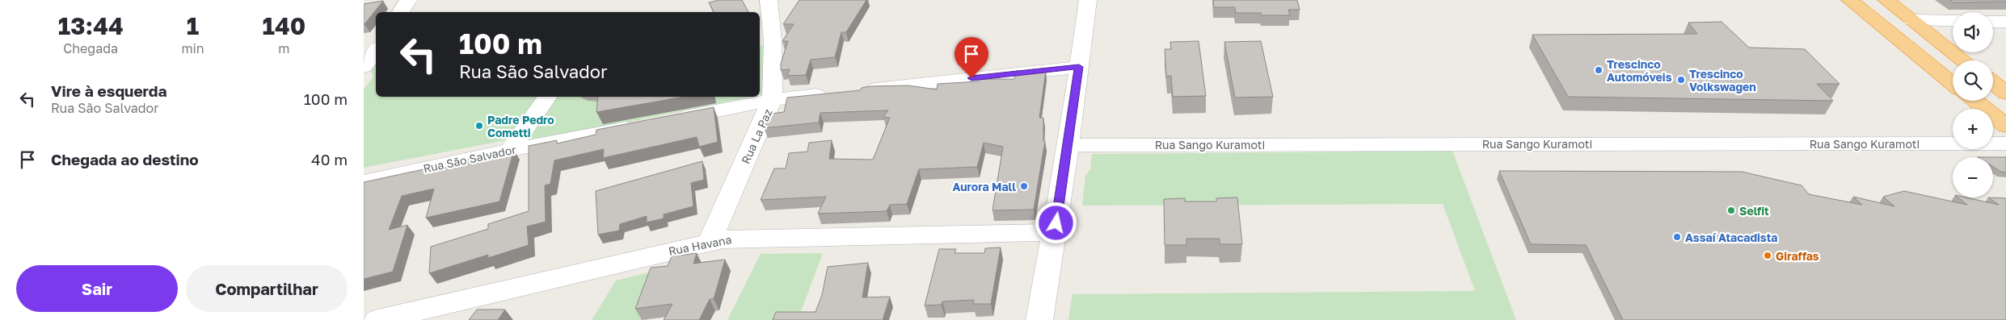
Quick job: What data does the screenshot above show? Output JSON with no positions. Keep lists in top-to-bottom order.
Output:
{
  "streets": {
    "street": [
      "Rua La Paz",
      "Rua Sango Kuramoti",
      "Rua São Salvador",
      "Rua Havana"
    ]
  },
  "crossings": [
    ["Rua La Paz", "Rua Havana"]
  ],
  "places": [
    "Trescinco Automóveis",
    "Trescinco Volkswagen",
    "Padre Pedro Cometti",
    "Aurora Mall",
    "Selfit",
    "Assaí Atacadista",
    "Giraffas"
  ],
  "page": {
    "eta": [
      "13:44",
      "Chegada",
      "1",
      "min",
      "140",
      "m"
    ],
    "map_buttons": ["+", "−"],
    "turn": ["100 m", "Rua São Salvador"],
    "list": [
      {
        "name": "Vire à esquerda",
        "note": "Rua São Salvador",
        "value": "100 m"
      },
      {
        "name": "Chegada ao destino",
        "value": "40 m"
      }
    ],
    "buttons": ["Sair", "Compartilhar"]
  }
}
